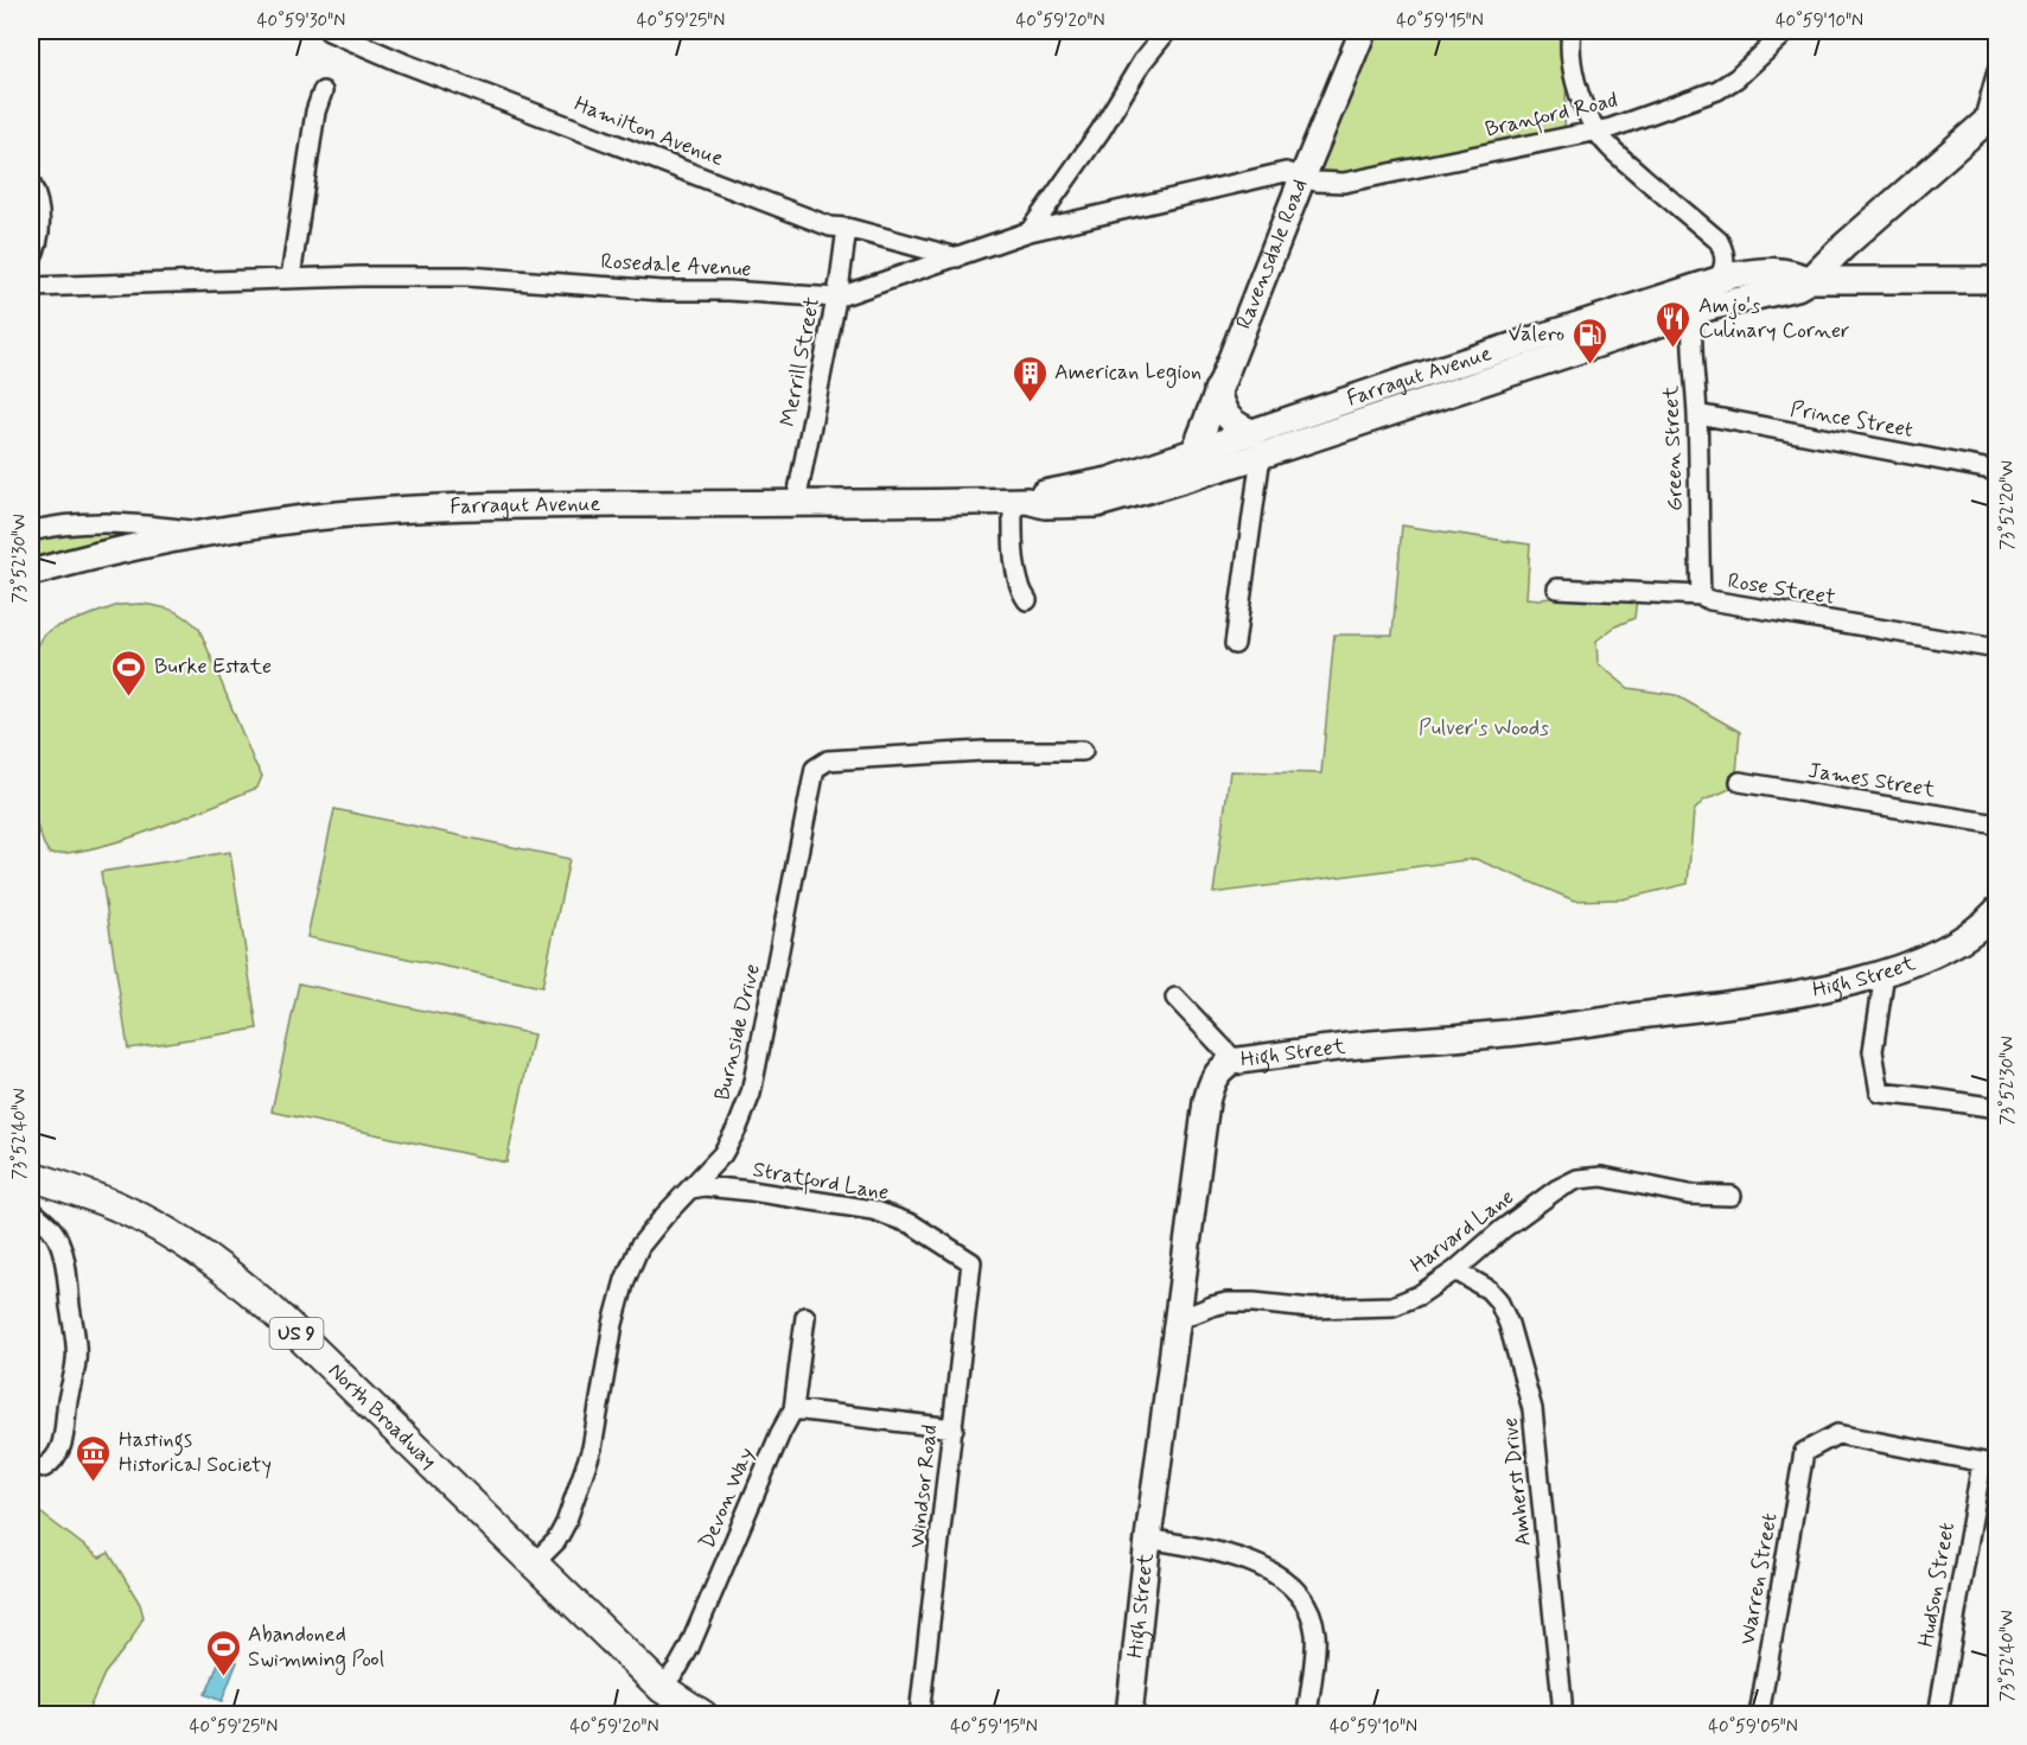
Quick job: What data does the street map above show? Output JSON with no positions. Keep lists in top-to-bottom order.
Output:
{
  "streets": {
    "main road": [
      "Ravensdale Road",
      "Farragut Avenue",
      "High Street",
      "US 9",
      "North Broadway"
    ],
    "street": [
      "Branford Road",
      "Hamilton Avenue",
      "Rosedale Avenue",
      "Merrill Street",
      "Prince Street",
      "Green Street",
      "Rose Street",
      "James Street",
      "Burnside Drive",
      "Stratford Lane",
      "Harvard Lane",
      "Amherst Drive",
      "Windsor Road",
      "Devon Way",
      "Warren Street",
      "Hudson Street"
    ]
  },
  "crossings": [
    ["Branford Road", "Ravensdale Road"],
    ["Branford Road", "Rosedale Avenue"],
    ["Hamilton Avenue", "Rosedale Avenue"],
    ["Hamilton Avenue", "Merrill Street"],
    ["Ravensdale Road", "Rosedale Avenue"],
    ["Ravensdale Road", "Farragut Avenue"],
    ["Rosedale Avenue", "Merrill Street"],
    ["Merrill Street", "Farragut Avenue"],
    ["Farragut Avenue", "Green Street"],
    ["Prince Street", "Green Street"],
    ["Green Street", "Rose Street"],
    ["High Street", "Harvard Lane"],
    ["Burnside Drive", "Stratford Lane"],
    ["Burnside Drive", "North Broadway"],
    ["Stratford Lane", "Windsor Road"],
    ["Harvard Lane", "Amherst Drive"],
    ["US 9", "North Broadway"],
    ["US 9", "Devon Way"],
    ["North Broadway", "Devon Way"],
    ["Warren Street", "Hudson Street"]
  ],
  "parks": ["Pulver's Woods"],
  "places": {
    "restaurant": ["Amjo's Culinary Corner"],
    "fuel station": ["Valero"],
    "building": ["American Legion"],
    "sports": ["Burke Estate", "Abandoned Swimming Pool"],
    "museum": ["Hastings Historical Society"]
  },
  "coordinates": [
    "40°59'30\"N",
    "40°59'25\"N",
    "40°59'20\"N",
    "40°59'15\"N",
    "40°59'10\"N",
    "73°52'20\"W",
    "73°52'30\"W",
    "73°52'40\"W",
    "40°59'05\"N"
  ]
}
